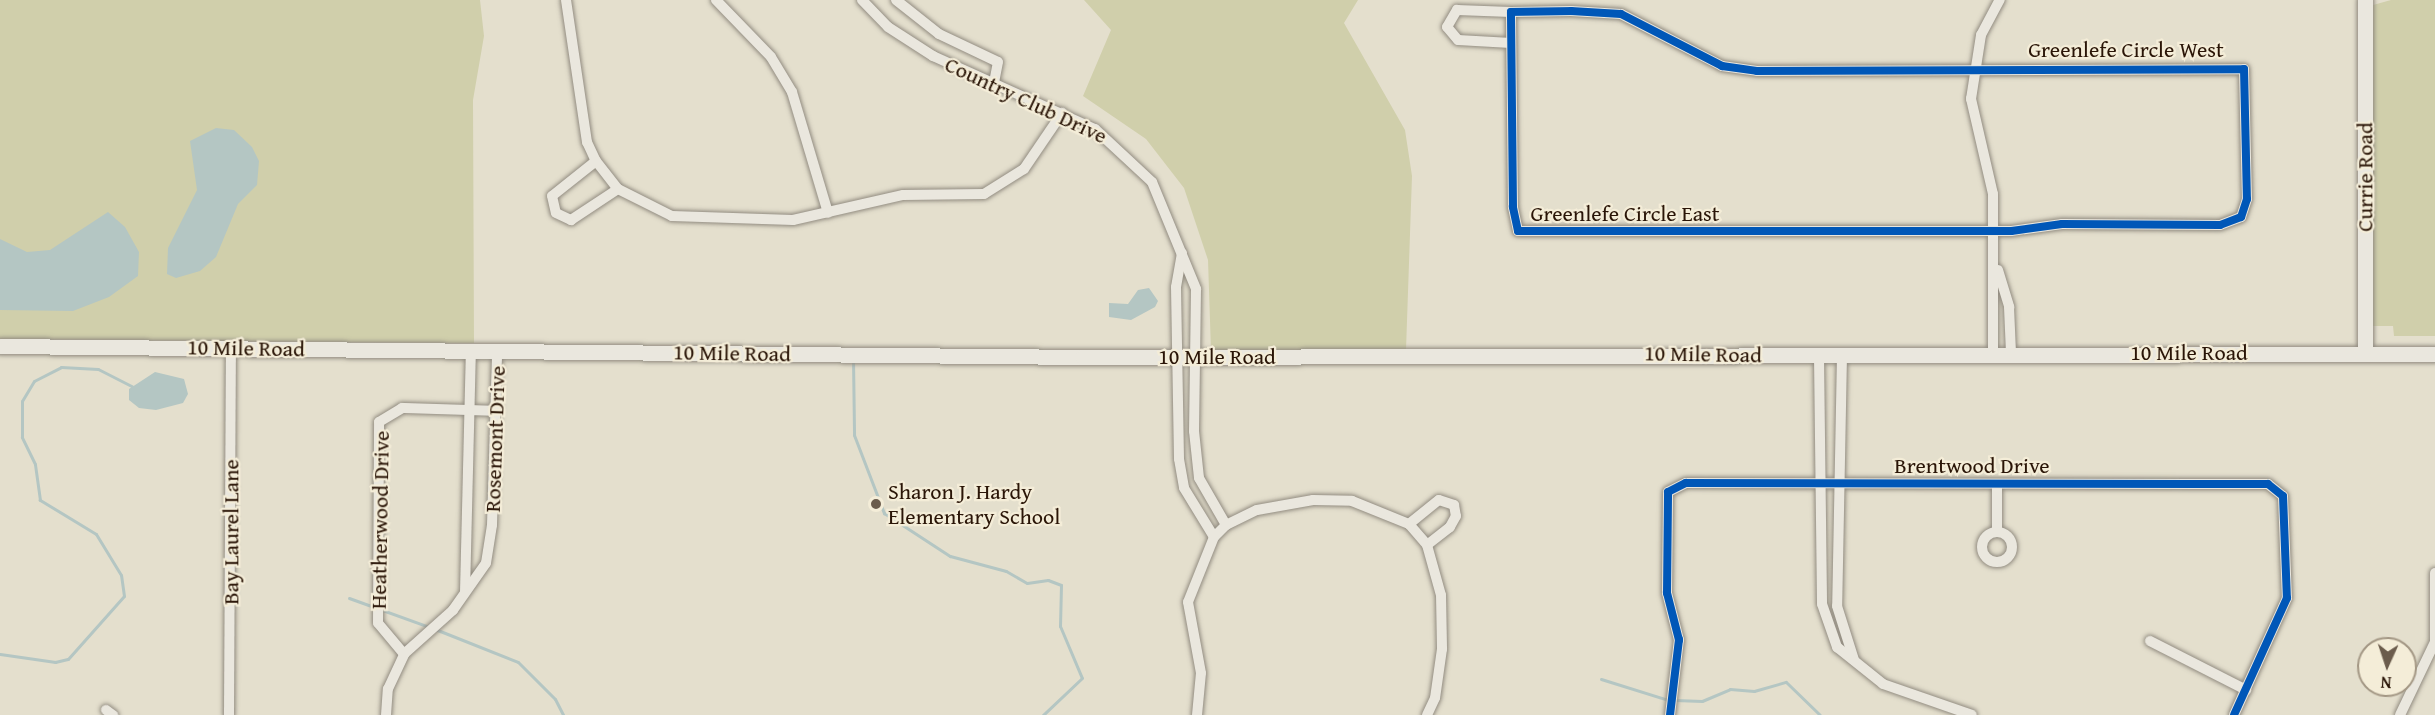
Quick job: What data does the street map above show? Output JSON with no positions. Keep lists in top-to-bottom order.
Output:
{
  "streets": {
    "main road": ["Currie Road", "10 Mile Road"],
    "street": [
      "Greenlefe Circle West",
      "Country Club Drive",
      "Greenlefe Circle East",
      "Rosemont Drive",
      "Brentwood Drive",
      "Heatherwood Drive",
      "Bay Laurel Lane"
    ]
  },
  "crossings": [
    ["Greenlefe Circle West", "Greenlefe Circle East"],
    ["Country Club Drive", "10 Mile Road"],
    ["Currie Road", "10 Mile Road"],
    ["10 Mile Road", "Rosemont Drive"],
    ["10 Mile Road", "Bay Laurel Lane"],
    ["Rosemont Drive", "Heatherwood Drive"]
  ],
  "places": ["Sharon J. Hardy Elementary School"],
  "north": "bottom"
}
